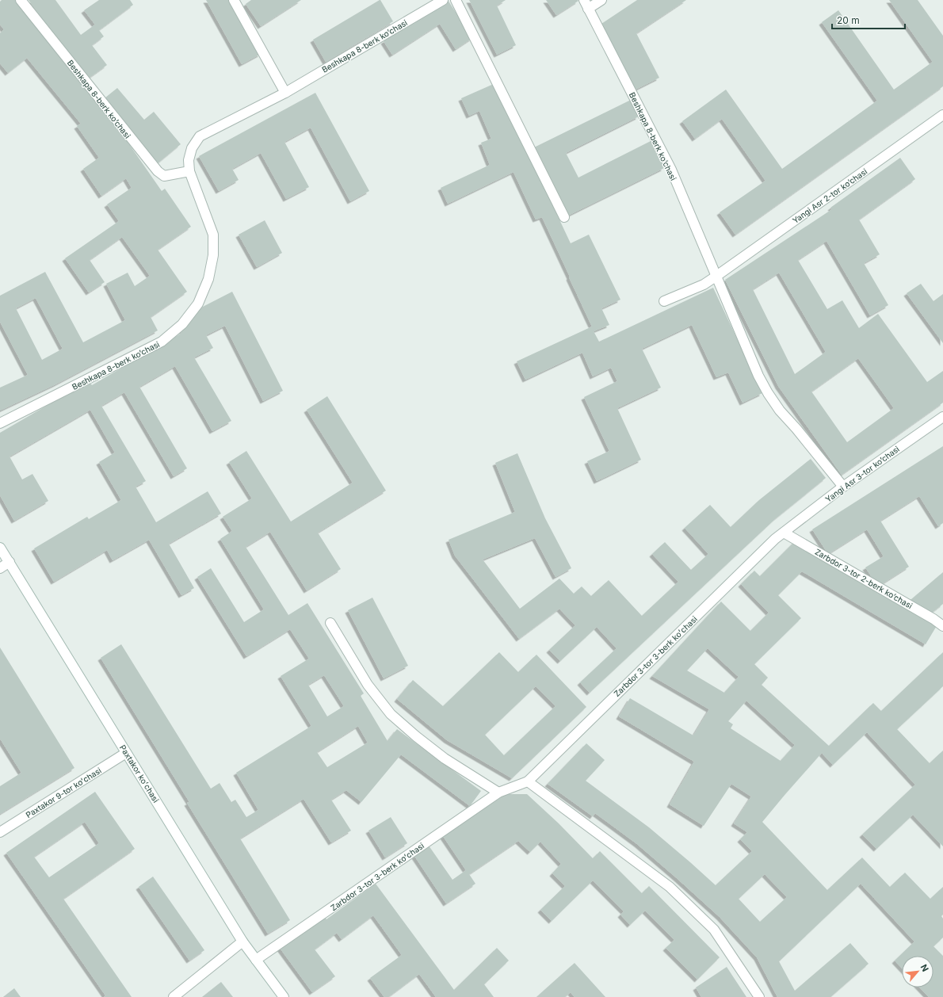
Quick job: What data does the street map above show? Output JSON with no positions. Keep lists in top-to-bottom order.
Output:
{
  "streets": {
    "street": [
      "Beshkapa 8-berk koʼchasi",
      "Yangi Asr 2-tor koʼchasi",
      "Yangi Asr 3-tor koʼchasi",
      "Zarbdor 3-tor 2-berk koʼchasi",
      "Zarbdor 3-tor 3-berk koʻchasi",
      "Paxtakor koʻchasi",
      "Paxtakor 9-tor koʻchasi"
    ]
  },
  "crossings": [
    ["Beshkapa 8-berk koʼchasi", "Yangi Asr 2-tor koʼchasi"],
    ["Beshkapa 8-berk koʼchasi", "Yangi Asr 3-tor koʼchasi"],
    ["Yangi Asr 3-tor koʼchasi", "Zarbdor 3-tor 2-berk koʼchasi"],
    ["Yangi Asr 3-tor koʼchasi", "Zarbdor 3-tor 3-berk koʻchasi"],
    ["Zarbdor 3-tor 2-berk koʼchasi", "Zarbdor 3-tor 3-berk koʻchasi"],
    ["Zarbdor 3-tor 3-berk koʻchasi", "Paxtakor koʻchasi"],
    ["Paxtakor koʻchasi", "Paxtakor 9-tor koʻchasi"]
  ],
  "scale_bar": "20 m",
  "north": "top right"
}
